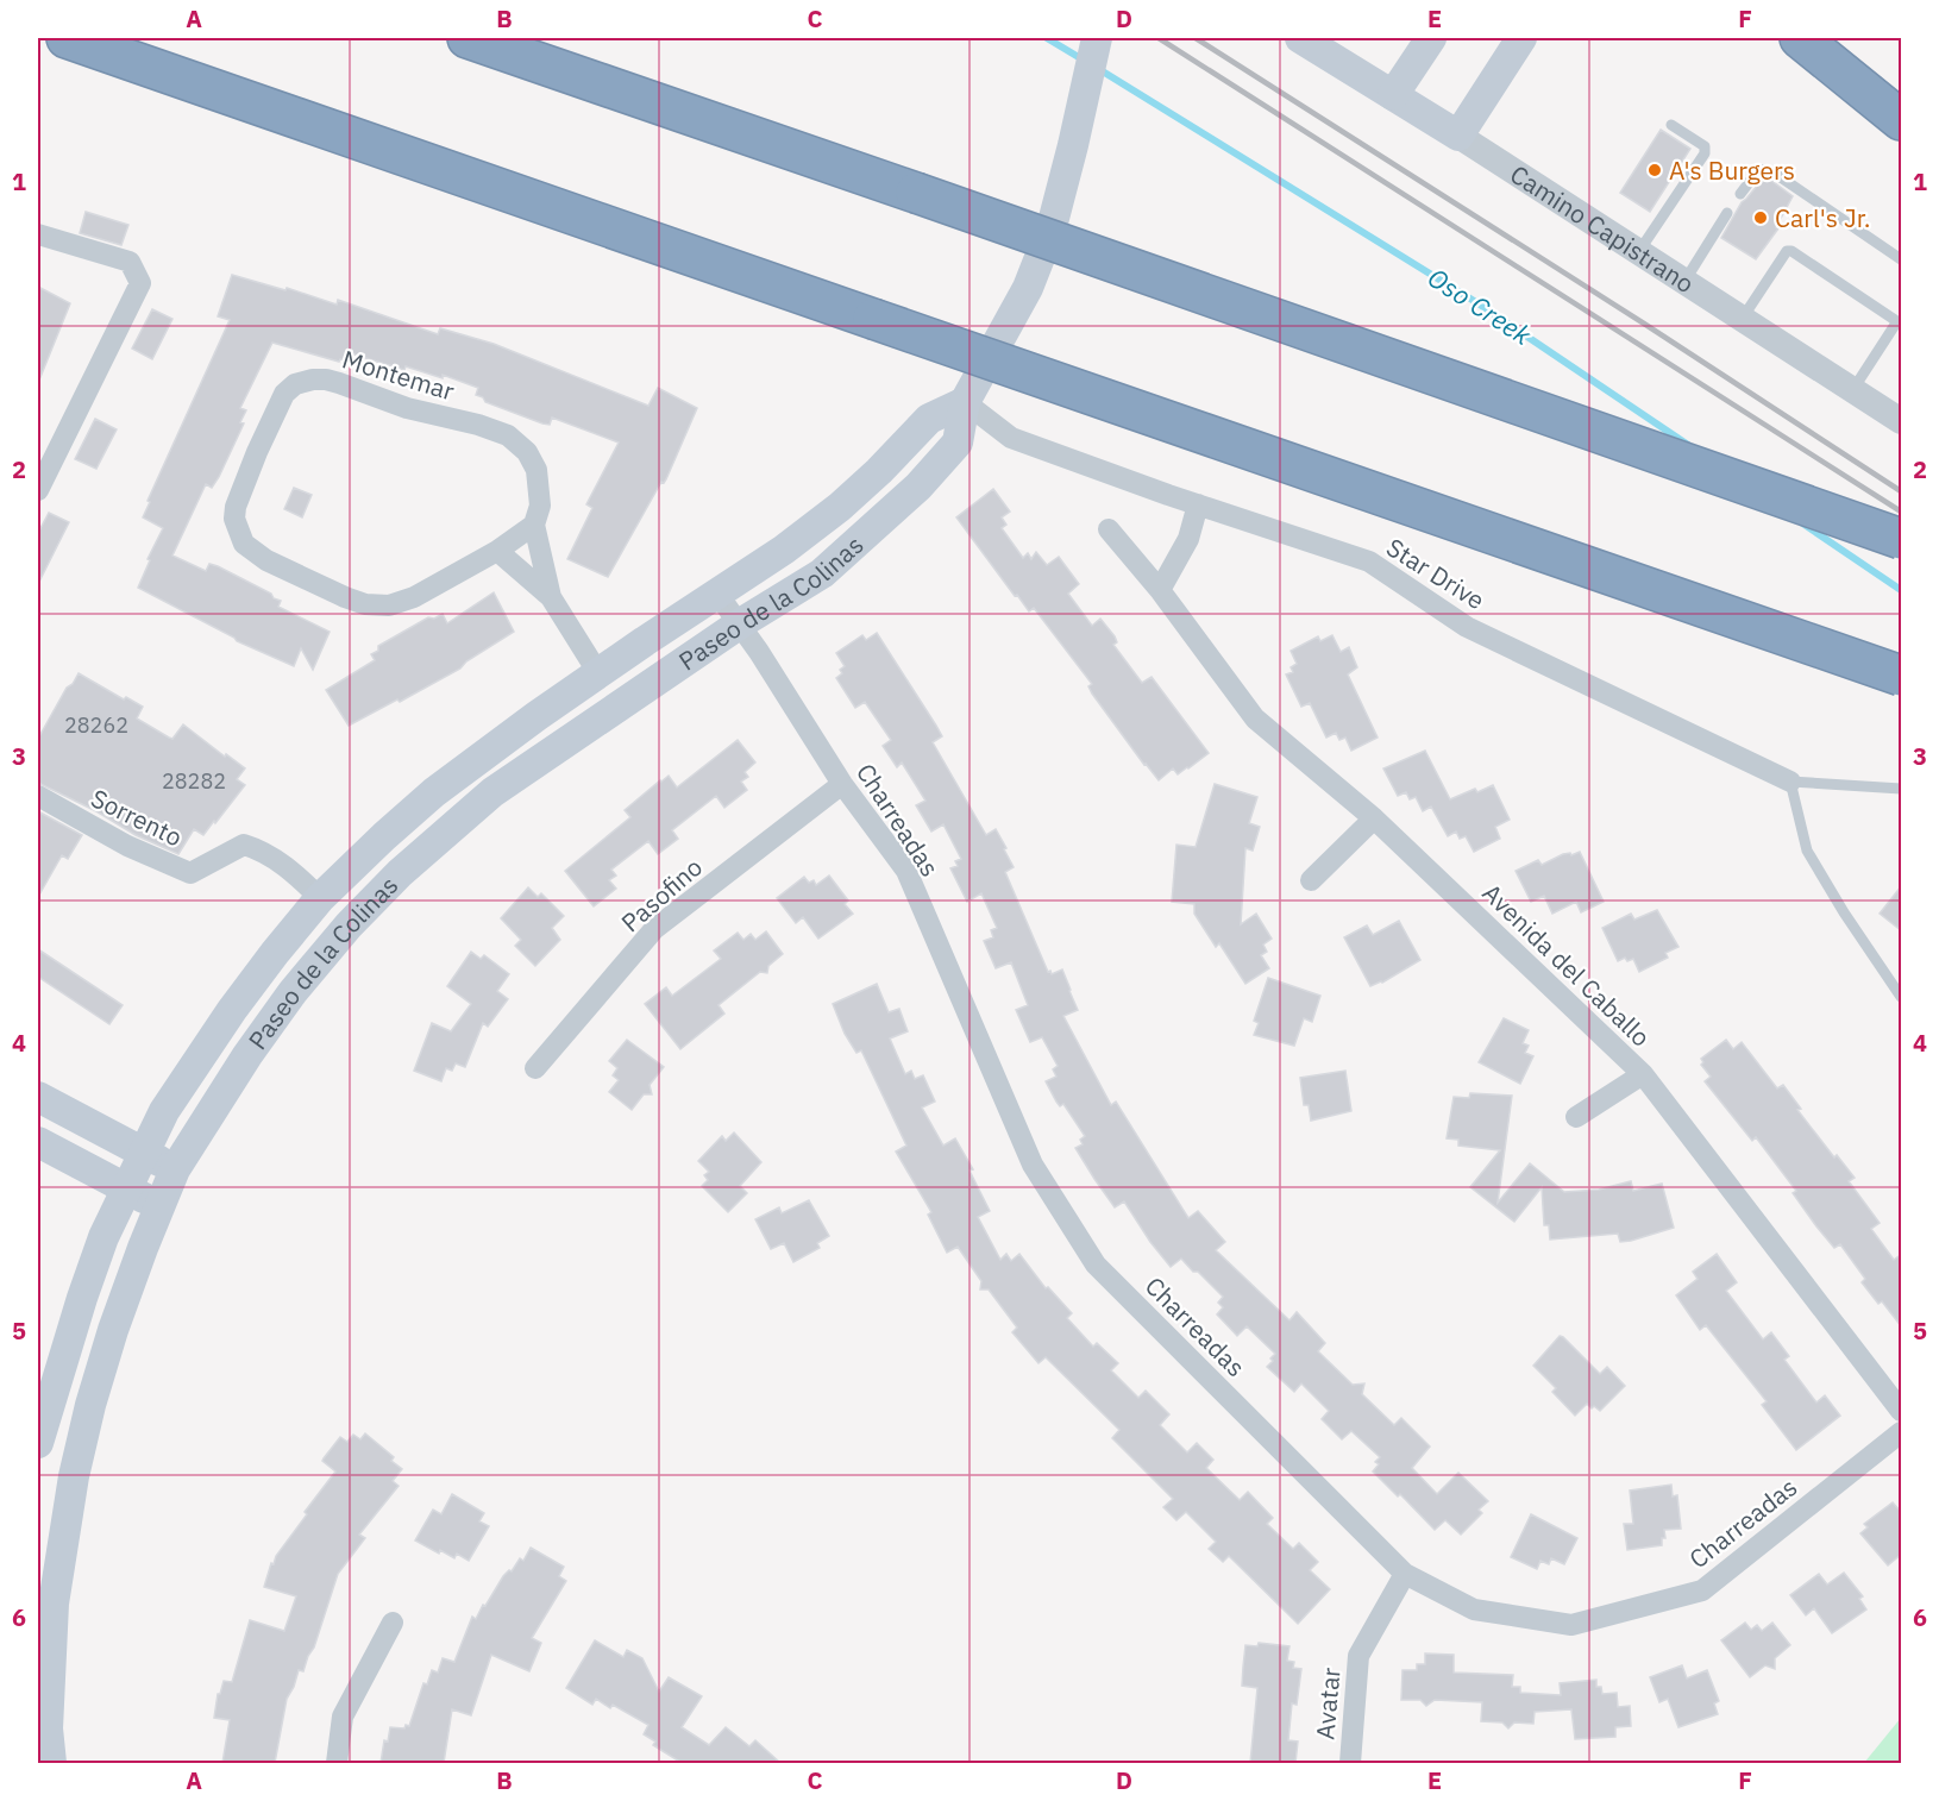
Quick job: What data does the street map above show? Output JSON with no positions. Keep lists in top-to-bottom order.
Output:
{
  "streets": {
    "main road": ["Camino Capistrano", "Paseo de la Colinas"],
    "street": [
      "Montemar",
      "Star Drive",
      "Sorrento",
      "Charreadas",
      "Pasofino",
      "Avenida del Caballo",
      "Avatar"
    ]
  },
  "crossings": [
    ["Star Drive", "Paseo de la Colinas"],
    ["Paseo de la Colinas", "Sorrento"],
    ["Paseo de la Colinas", "Charreadas"],
    ["Charreadas", "Pasofino"],
    ["Charreadas", "Avatar"]
  ],
  "water": ["Oso Creek"],
  "places": ["A's Burgers", "Carl's Jr."],
  "house_numbers": ["28262", "28282"],
  "grid": {
    "columns": [
      "A",
      "B",
      "C",
      "D",
      "E",
      "F"
    ],
    "rows": [
      "1",
      "2",
      "3",
      "4",
      "5",
      "6"
    ]
  }
}
